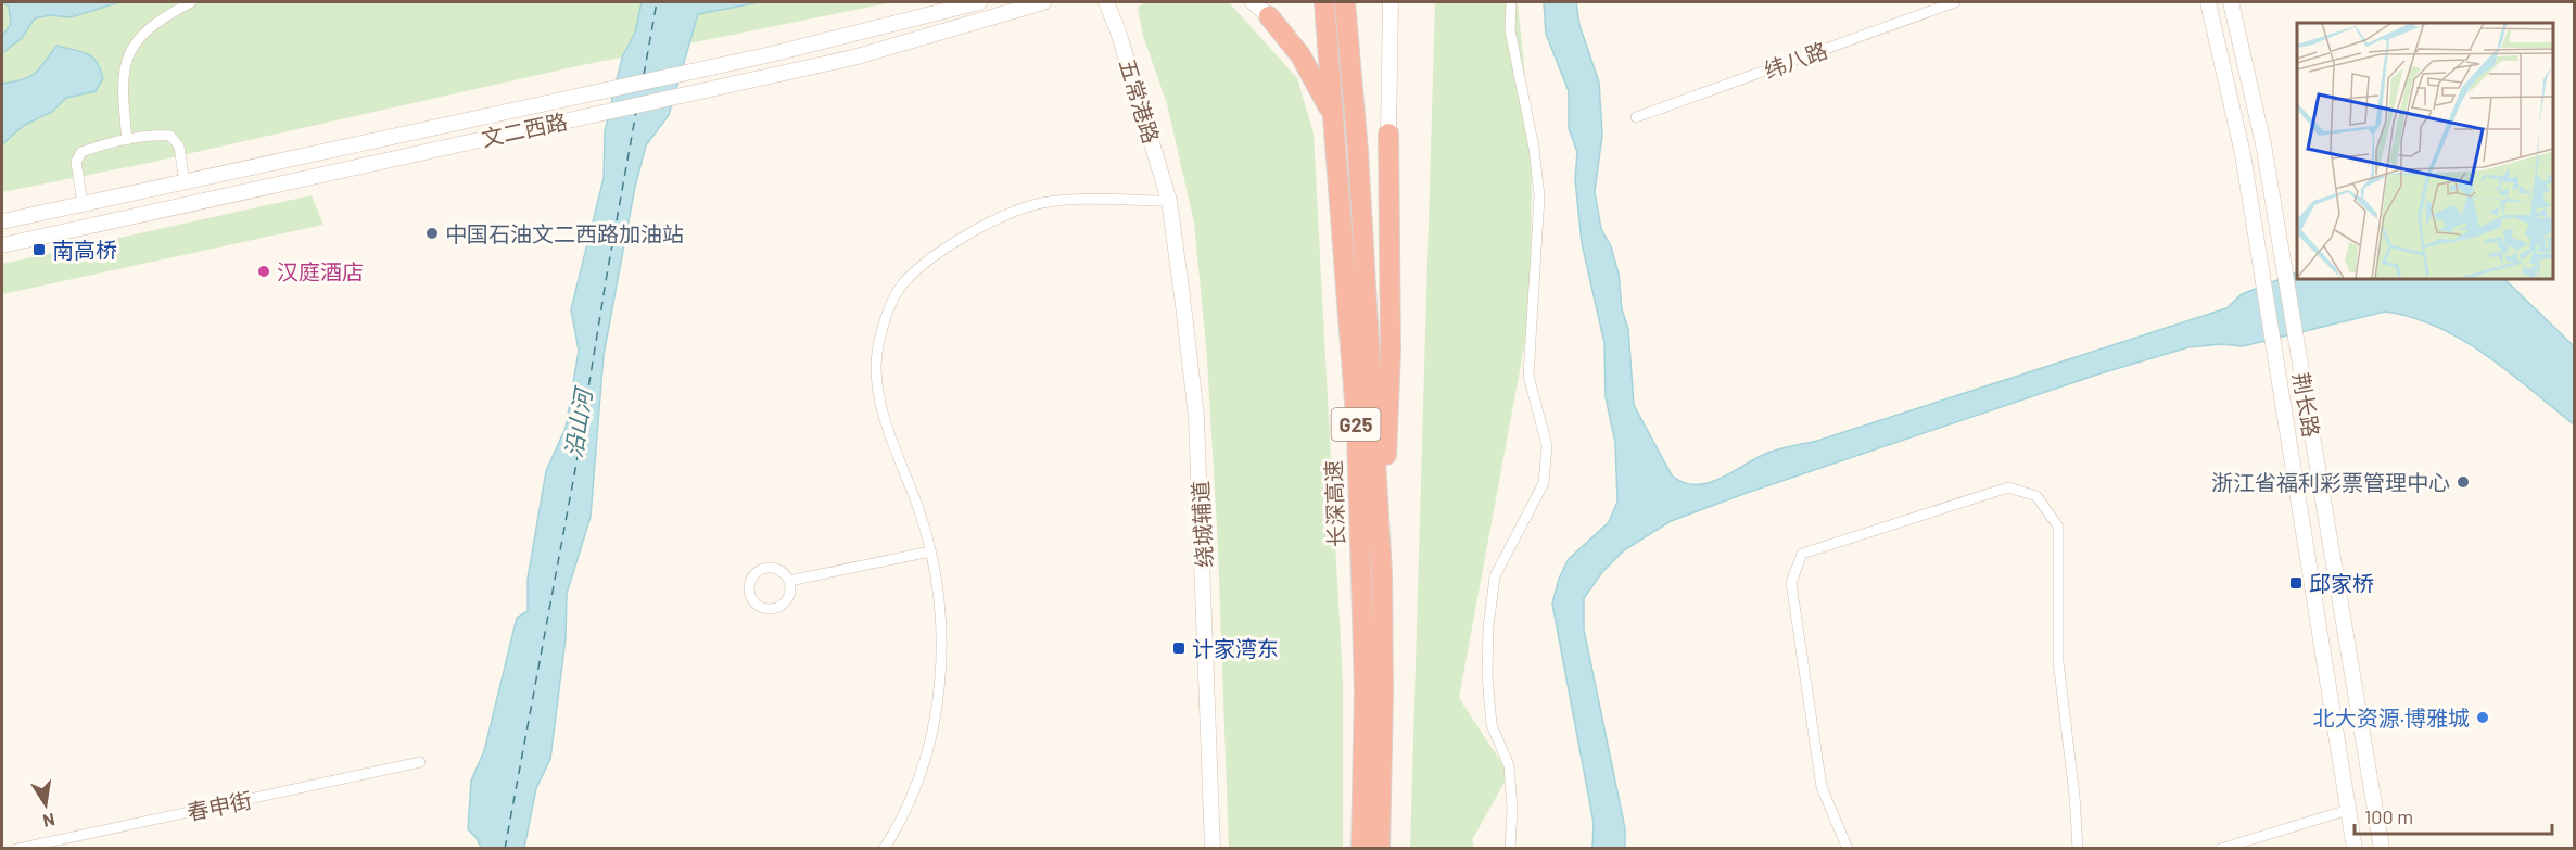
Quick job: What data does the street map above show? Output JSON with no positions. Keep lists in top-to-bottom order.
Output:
{
  "streets": {
    "highway": ["G25", "长深高速"],
    "main road": [
      "五常港路",
      "文二西路",
      "荆长路",
      "绕城辅道"
    ],
    "street": ["纬八路", "春申街"]
  },
  "crossings": [
    ["五常港路", "绕城辅道"]
  ],
  "water": ["沿山河"],
  "places": {
    "other": [
      "中国石油文二西路加油站",
      "汉庭酒店",
      "浙江省福利彩票管理中心",
      "北大资源·博雅城"
    ],
    "transit": ["南高桥", "邱家桥", "计家湾东"]
  },
  "scale_bar": "100 m",
  "north": "bottom"
}
